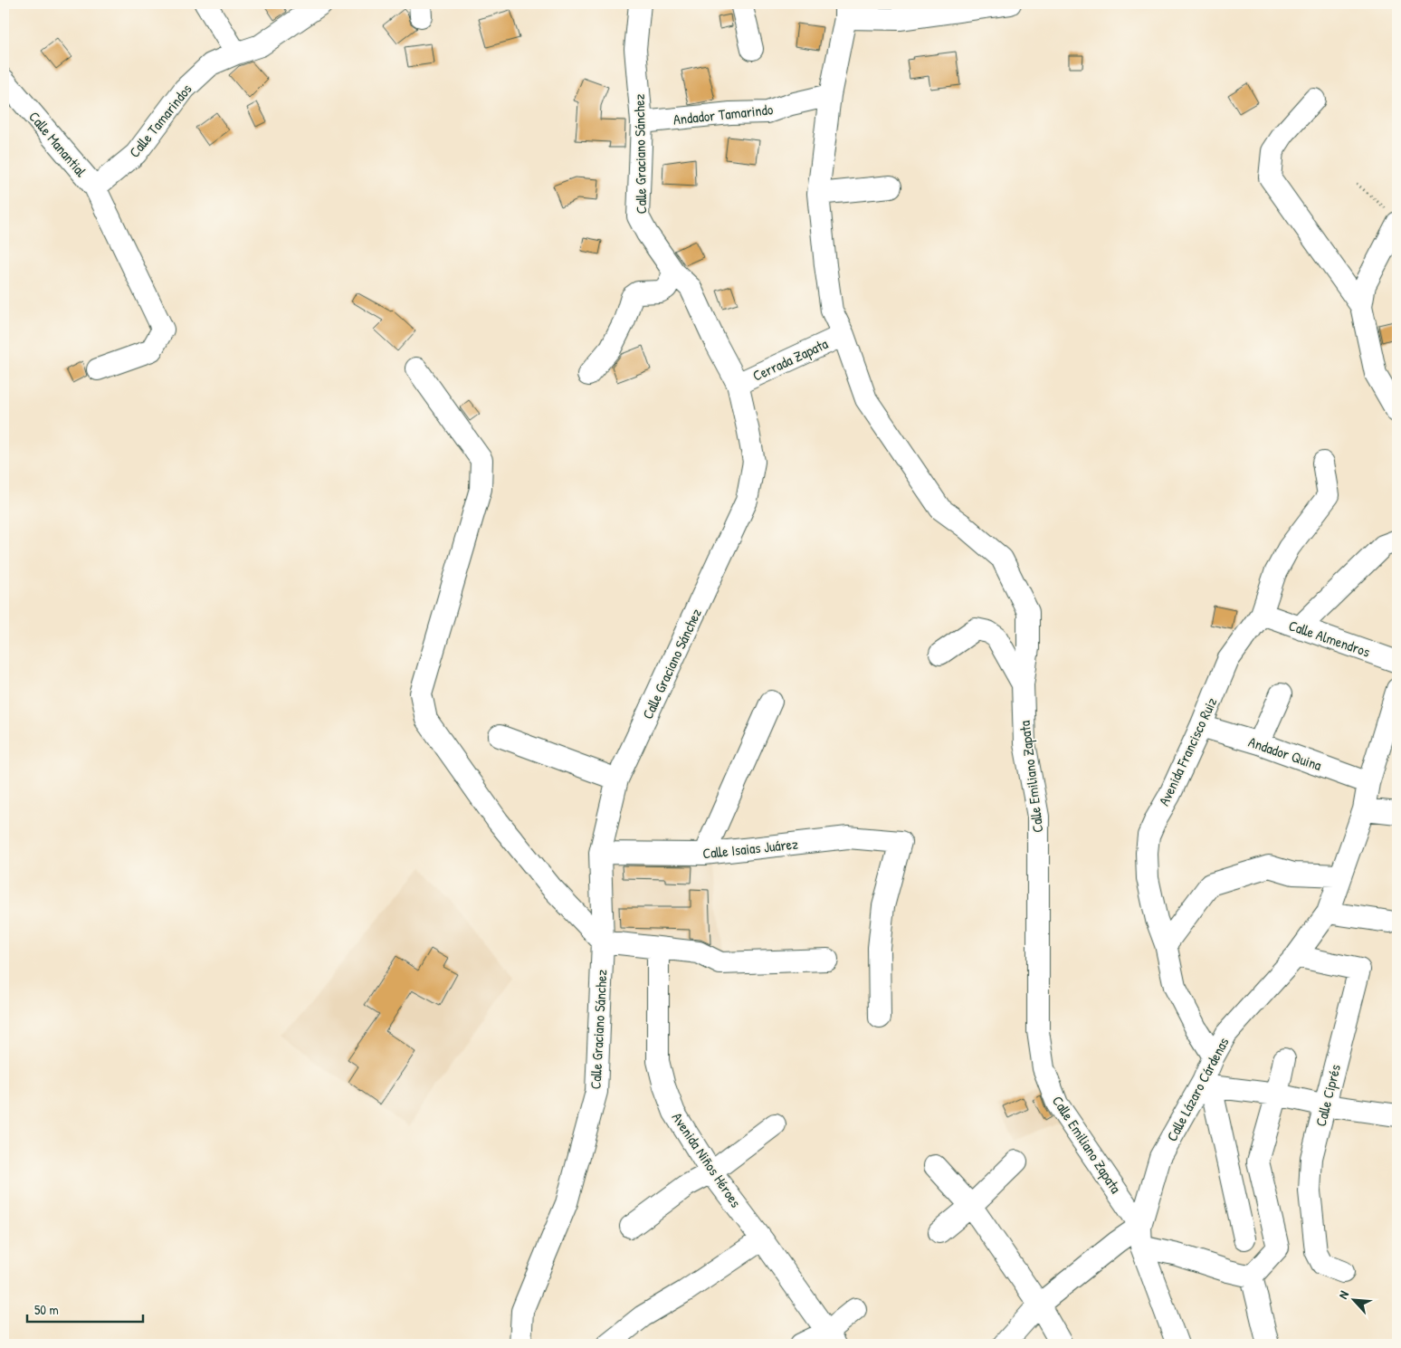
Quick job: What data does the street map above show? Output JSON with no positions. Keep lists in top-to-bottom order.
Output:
{
  "streets": {
    "street": [
      "Andador Tamarindo",
      "Calle Tamarindos",
      "Calle Manantial",
      "Calle Graciano Sánchez",
      "Cerrada Zapata",
      "Calle Almendros",
      "Avenida Francisco Ruiz",
      "Andador Quina",
      "Calle Emiliano Zapata",
      "Calle Isaias Juárez",
      "Calle Lázaro Cárdenas",
      "Calle Ciprés",
      "Avenida Niños Héroes"
    ]
  },
  "crossings": [
    ["Andador Tamarindo", "Calle Graciano Sánchez"],
    ["Andador Tamarindo", "Calle Emiliano Zapata"],
    ["Calle Tamarindos", "Calle Manantial"],
    ["Calle Graciano Sánchez", "Cerrada Zapata"],
    ["Calle Graciano Sánchez", "Calle Isaias Juárez"],
    ["Cerrada Zapata", "Calle Emiliano Zapata"],
    ["Calle Almendros", "Avenida Francisco Ruiz"],
    ["Avenida Francisco Ruiz", "Andador Quina"],
    ["Avenida Francisco Ruiz", "Calle Lázaro Cárdenas"],
    ["Andador Quina", "Calle Lázaro Cárdenas"],
    ["Calle Emiliano Zapata", "Calle Lázaro Cárdenas"],
    ["Calle Lázaro Cárdenas", "Calle Ciprés"]
  ],
  "scale_bar": "50 m",
  "north": "top left"
}
